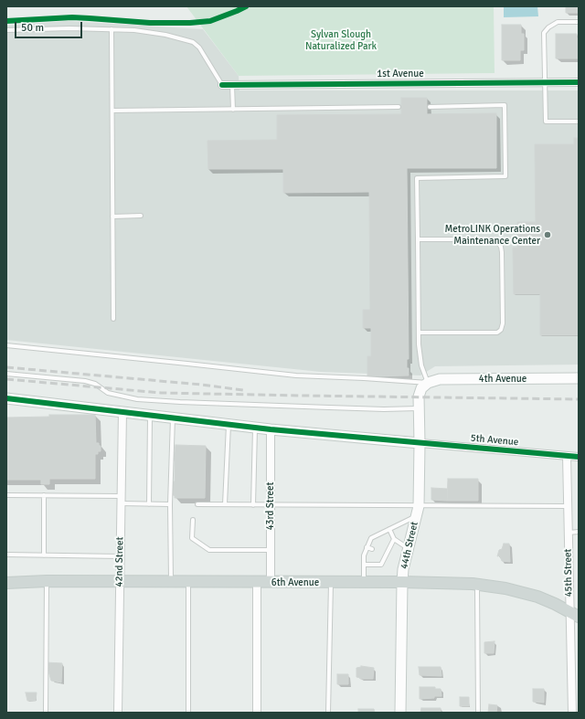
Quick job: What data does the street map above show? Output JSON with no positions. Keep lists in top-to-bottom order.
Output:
{
  "streets": {
    "main road": ["6th Avenue"],
    "street": [
      "1st Avenue",
      "4th Avenue",
      "5th Avenue",
      "43rd Street",
      "44th Street",
      "42nd Street",
      "45th Street"
    ]
  },
  "crossings": [
    ["4th Avenue", "44th Street"],
    ["5th Avenue", "44th Street"],
    ["5th Avenue", "45th Street"],
    ["43rd Street", "6th Avenue"],
    ["44th Street", "6th Avenue"],
    ["42nd Street", "6th Avenue"],
    ["45th Street", "6th Avenue"]
  ],
  "parks": ["Sylvan Slough Naturalized Park"],
  "places": ["MetroLINK Operations Maintenance Center"],
  "scale_bar": "50 m"
}
